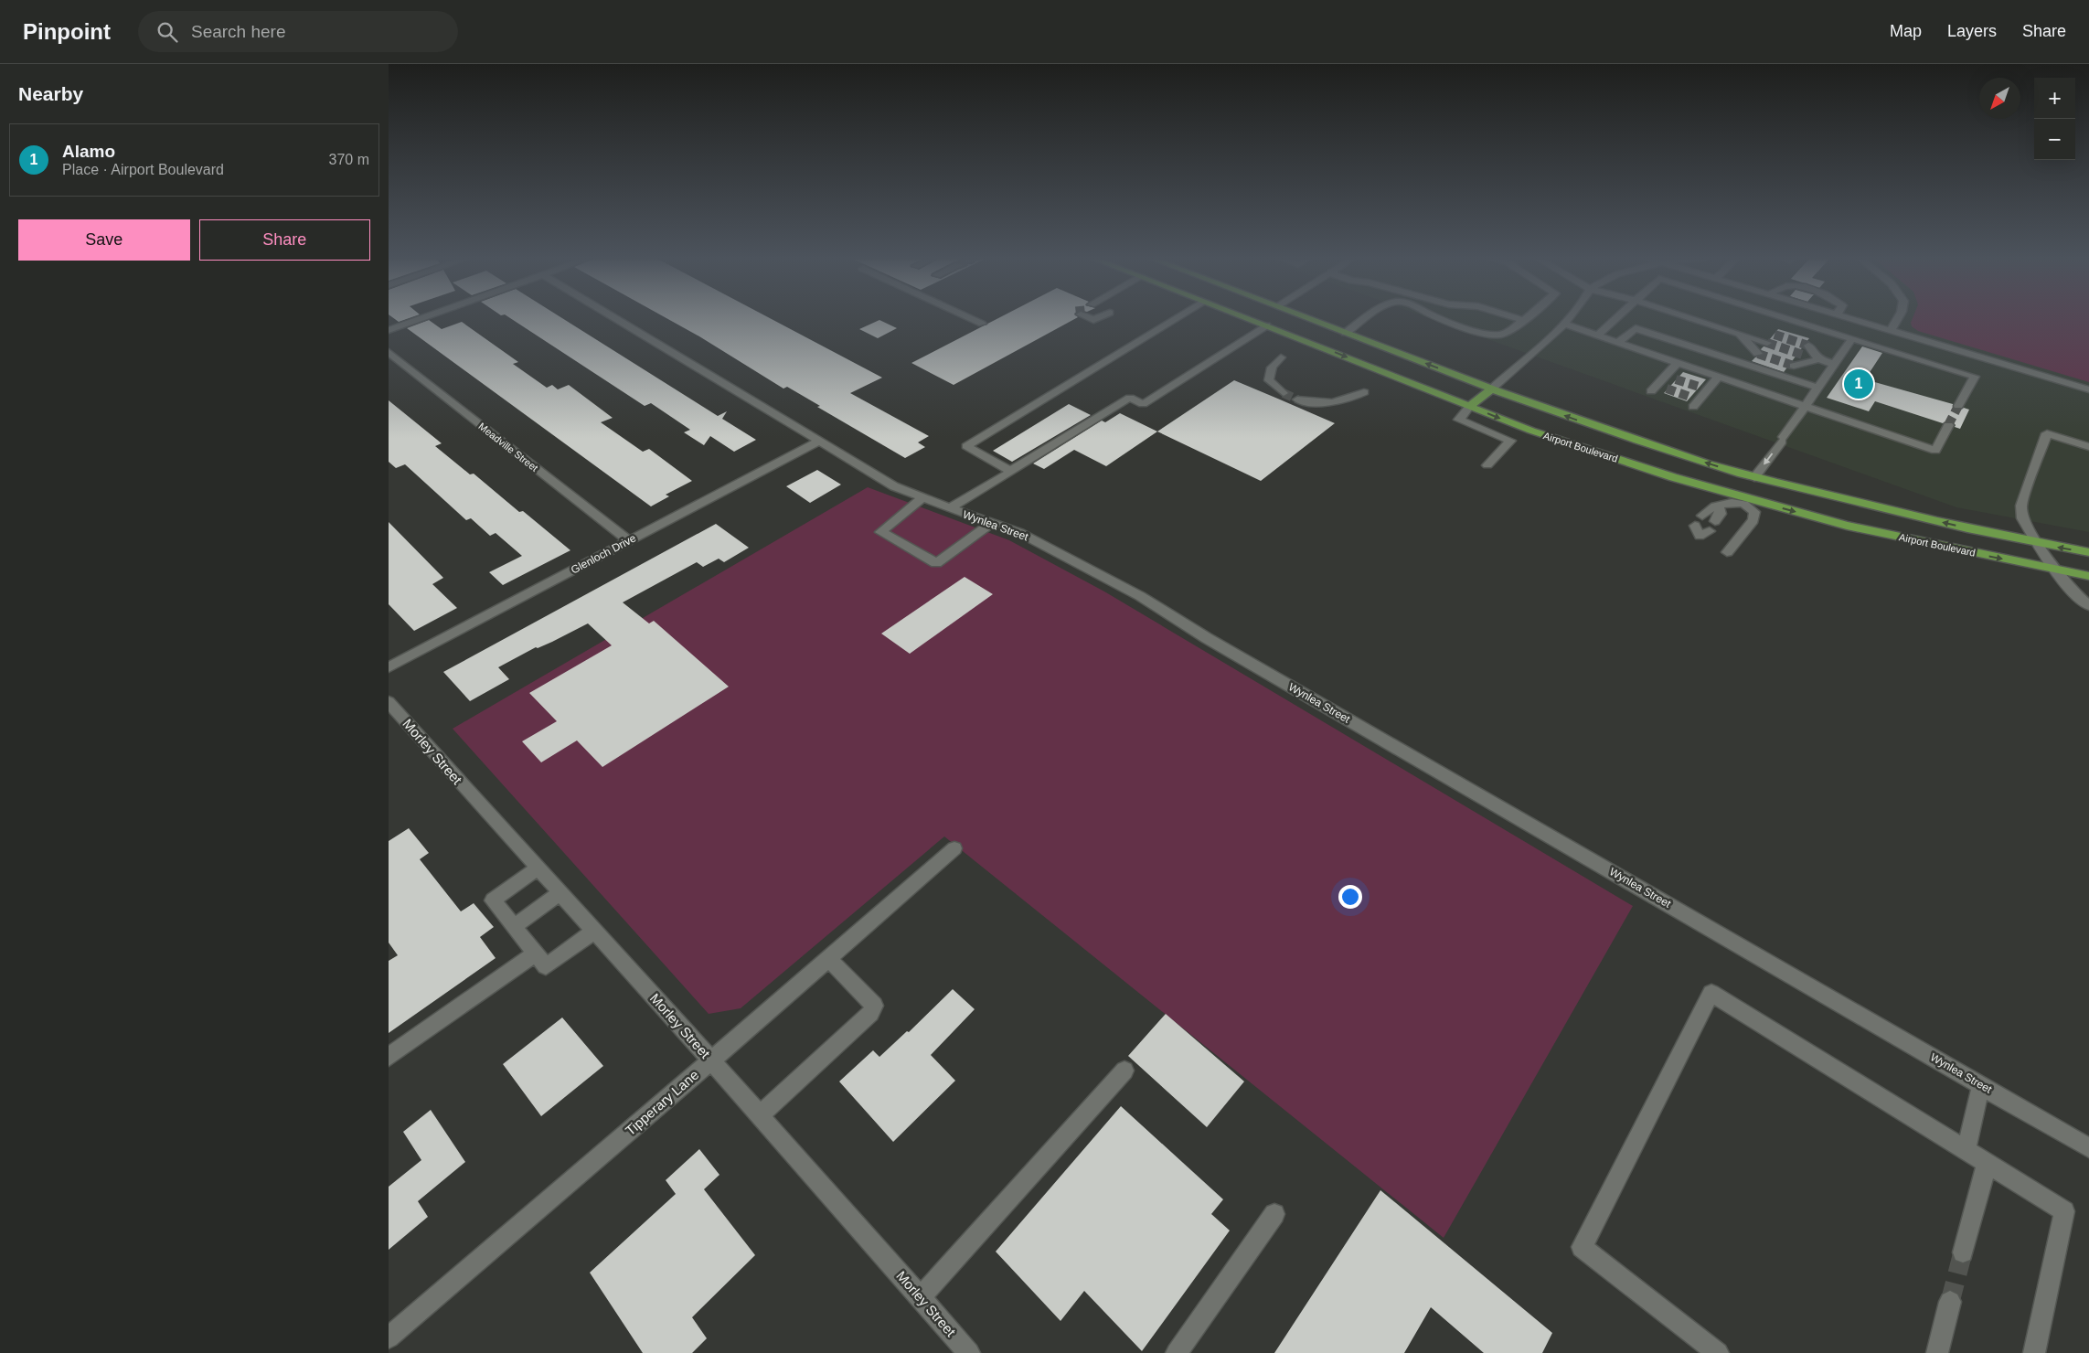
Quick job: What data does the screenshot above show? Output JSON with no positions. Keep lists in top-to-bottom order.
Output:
{
  "streets": {
    "main road": ["Airport Boulevard"],
    "street": [
      "Meadville Street",
      "Wynlea Street",
      "Glenloch Drive",
      "Morley Street",
      "Tipperary Lane"
    ]
  },
  "crossings": [
    ["Meadville Street", "Glenloch Drive"],
    ["Wynlea Street", "Glenloch Drive"],
    ["Morley Street", "Tipperary Lane"]
  ],
  "north": "bottom left",
  "page": {
    "header": "Pinpoint",
    "search": "Search here",
    "nav": ["Map", "Layers", "Share"],
    "heading": "Nearby",
    "map_buttons": ["+", "−"],
    "list": [
      {
        "mark": "1",
        "name": "Alamo",
        "note": "Place · Airport Boulevard",
        "value": "370 m"
      }
    ],
    "buttons": ["Save", "Share"],
    "pins": "1"
  }
}
